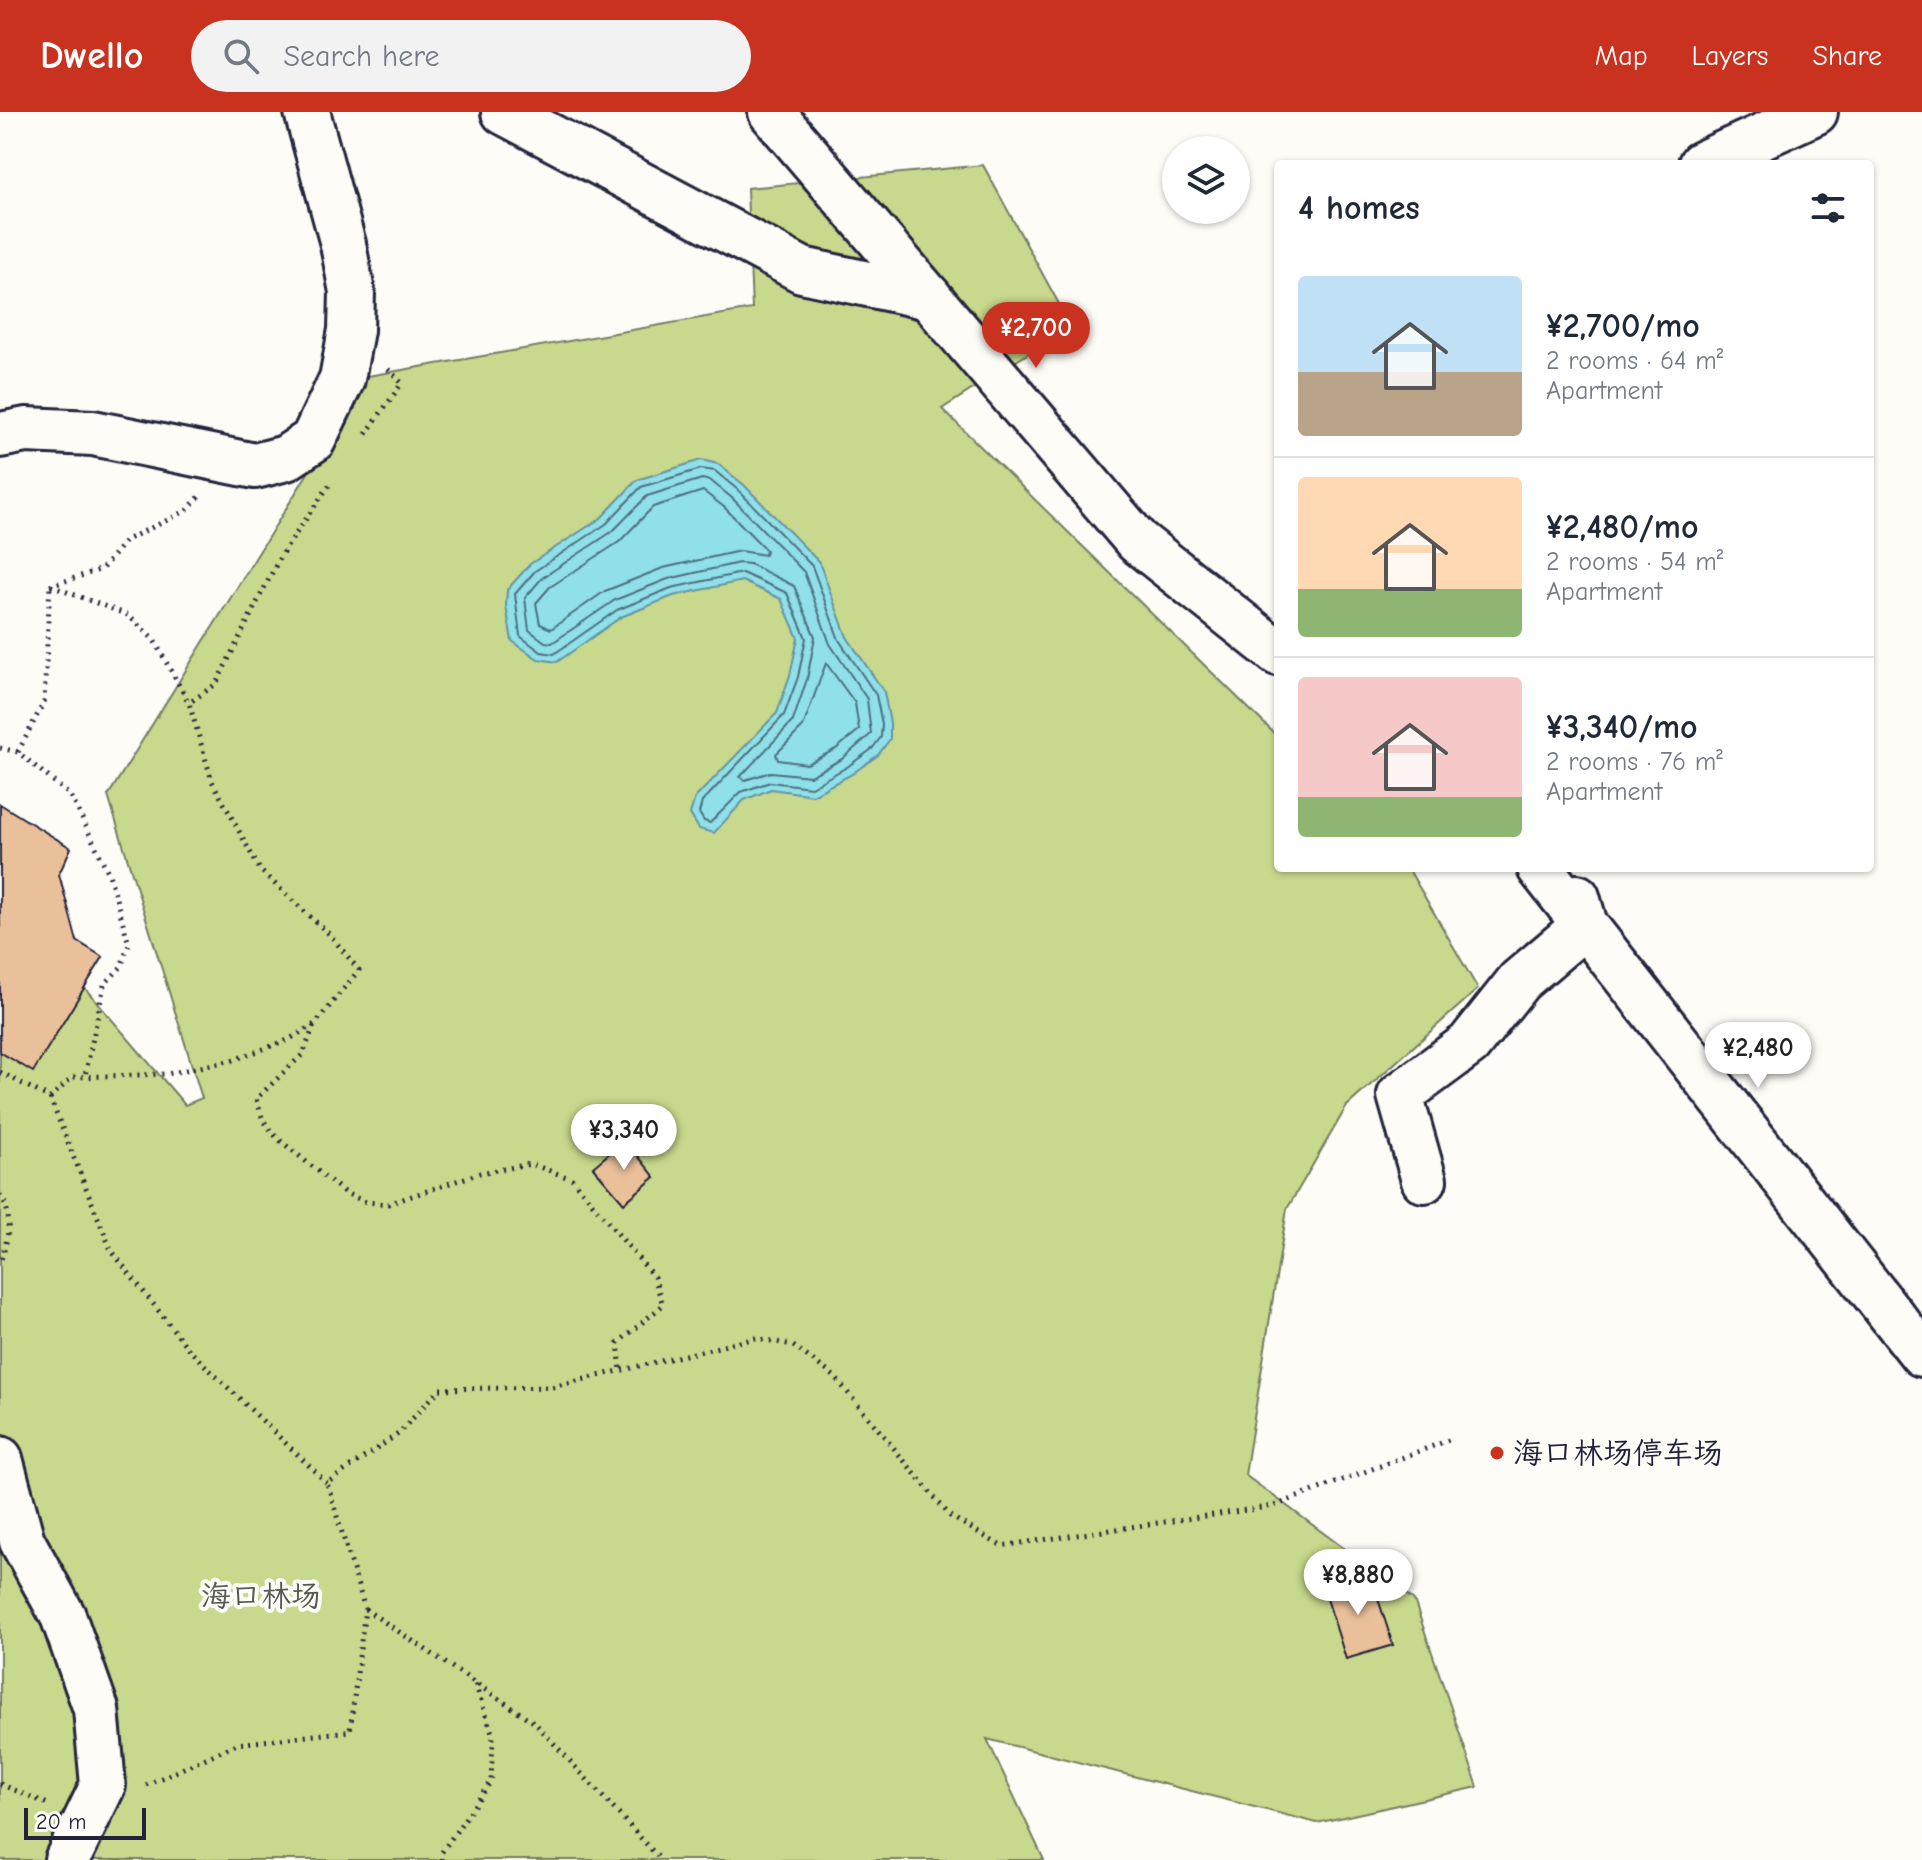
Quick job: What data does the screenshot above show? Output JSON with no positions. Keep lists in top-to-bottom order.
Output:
{
  "parks": ["海口林场"],
  "places": ["海口林场停车场"],
  "scale_bar": "20 m",
  "page": {
    "header": "Dwello",
    "search": "Search here",
    "nav": ["Map", "Layers", "Share"],
    "heading": "4 homes",
    "list": [
      {
        "name": "¥2,700/mo",
        "note": "2 rooms · 64 m² · Apartment"
      },
      {
        "name": "¥2,480/mo",
        "note": "2 rooms · 54 m² · Apartment"
      },
      {
        "name": "¥3,340/mo",
        "note": "2 rooms · 76 m² · Apartment"
      }
    ],
    "price": [
      "¥2,700",
      "¥2,480",
      "¥3,340",
      "¥8,880"
    ],
    "scale": "20 m"
  }
}
